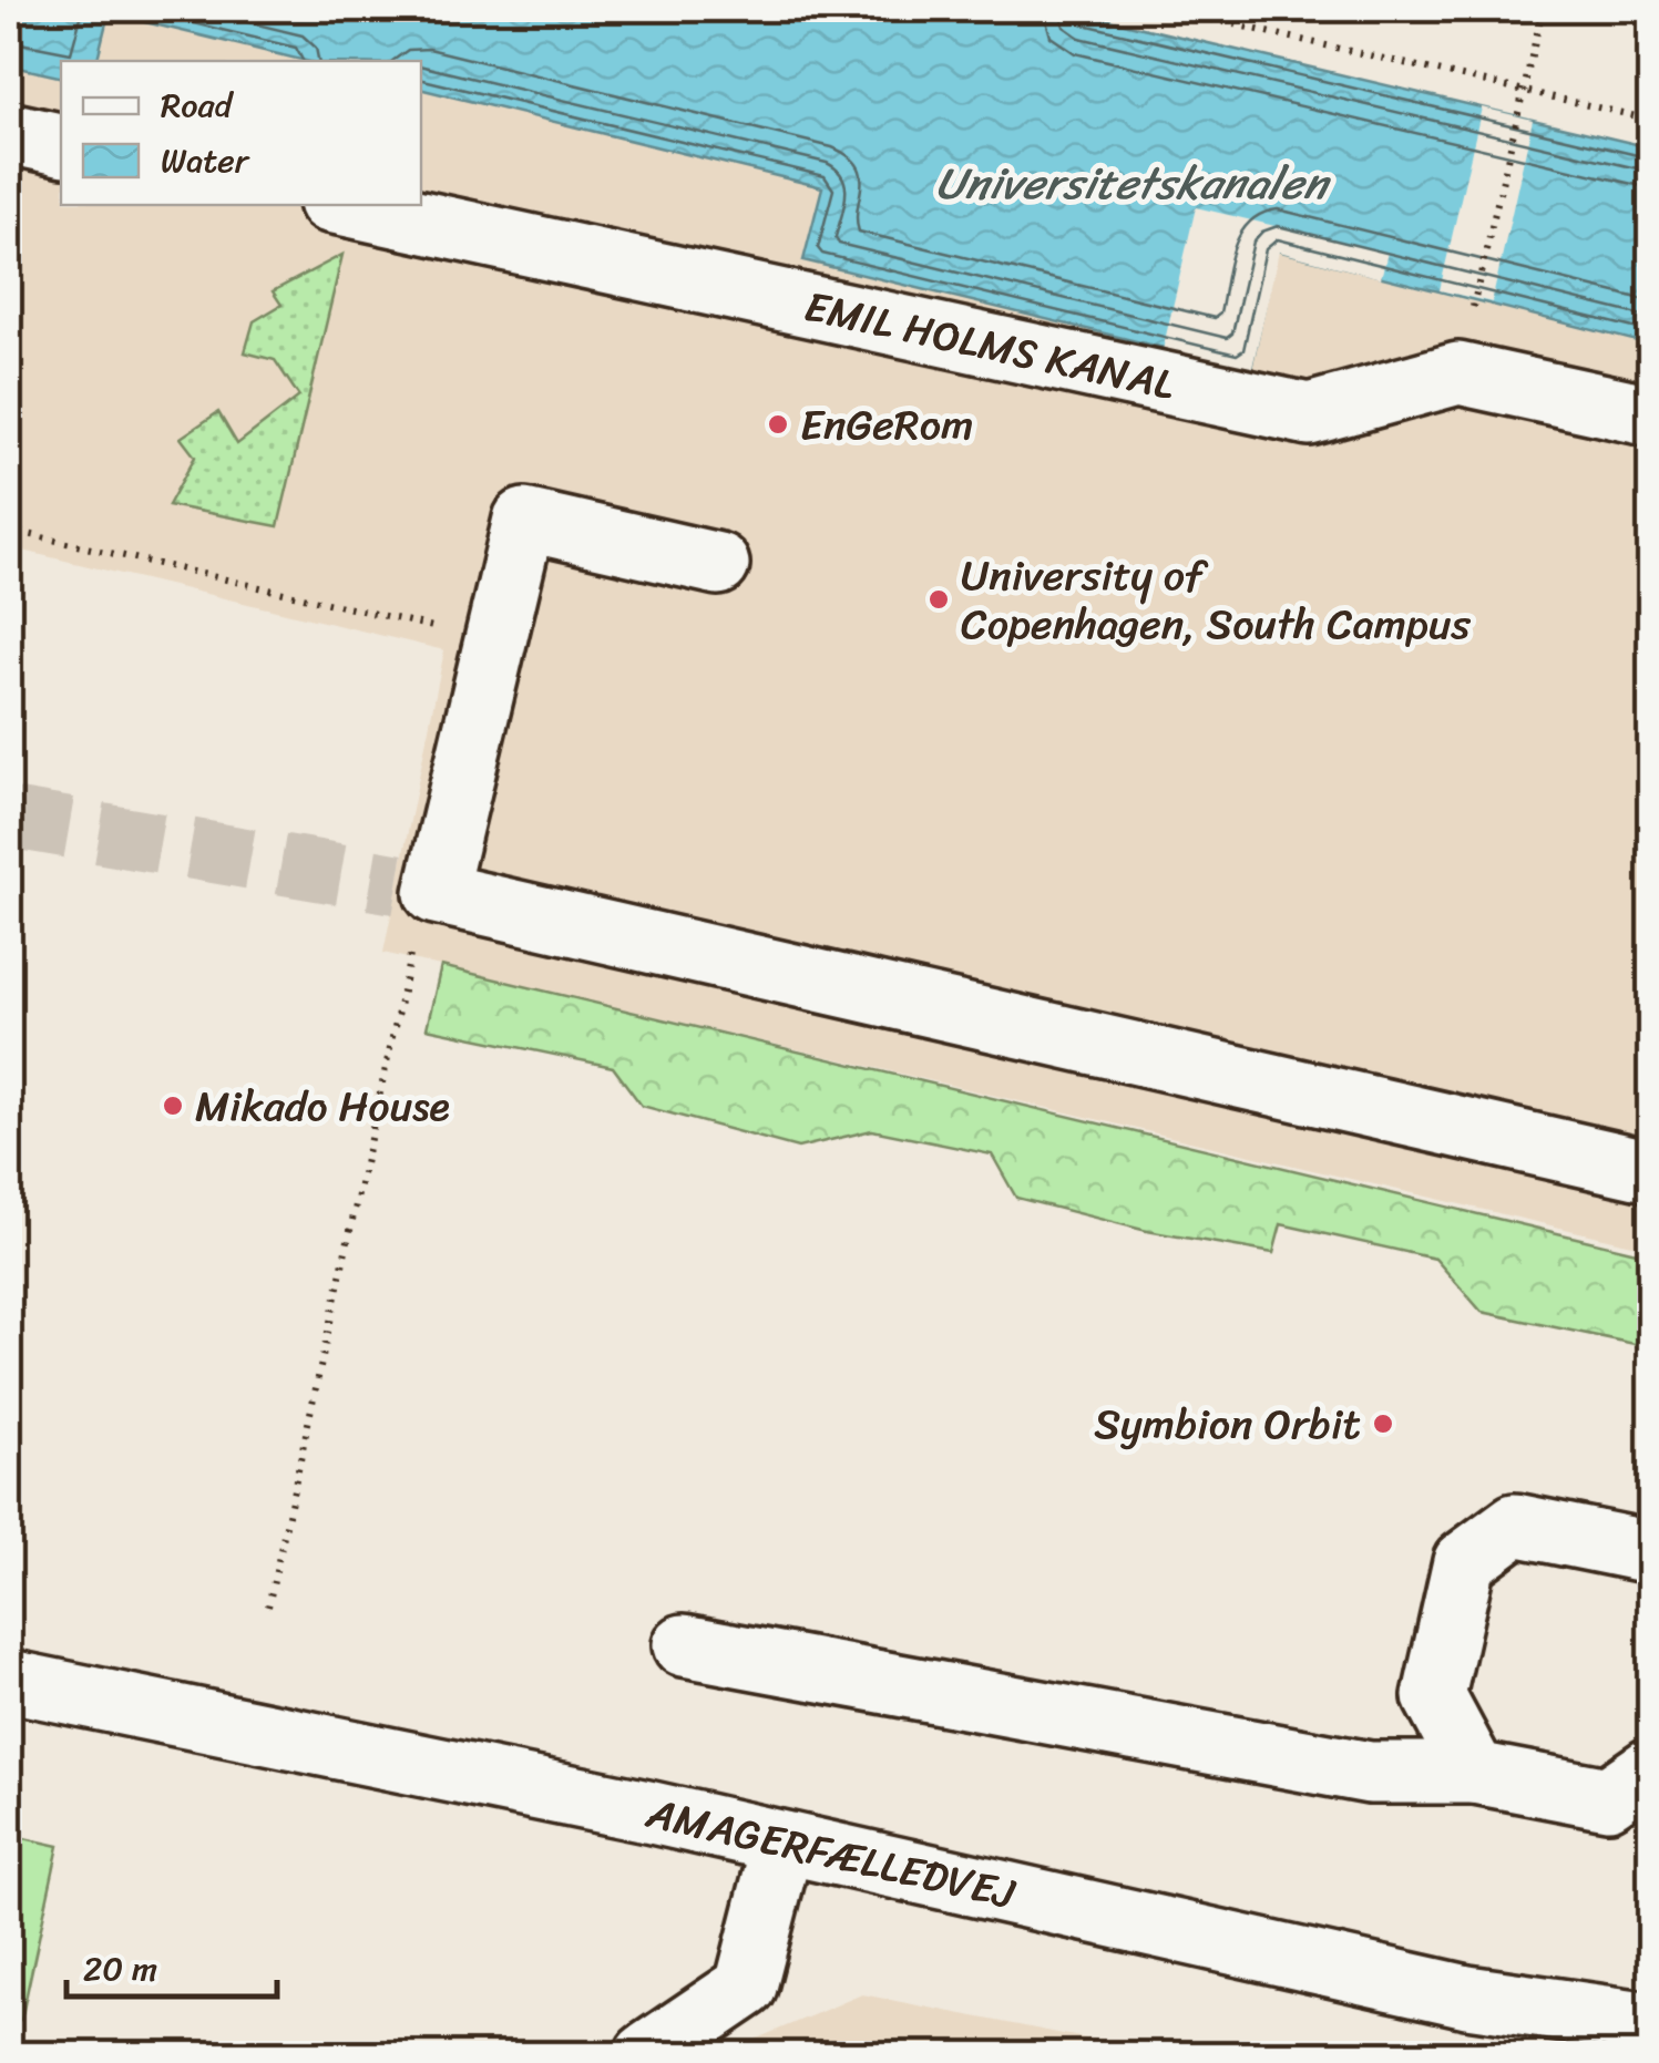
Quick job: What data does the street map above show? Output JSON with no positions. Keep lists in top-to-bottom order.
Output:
{
  "streets": {
    "street": ["EMIL HOLMS KANAL", "AMAGERFÆLLEDVEJ"]
  },
  "water": ["Universitetskanalen"],
  "places": [
    "EnGeRom",
    "University of Copenhagen, South Campus",
    "Mikado House",
    "Symbion Orbit"
  ],
  "legend": ["Road", "Water"],
  "scale_bar": "20 m"
}
